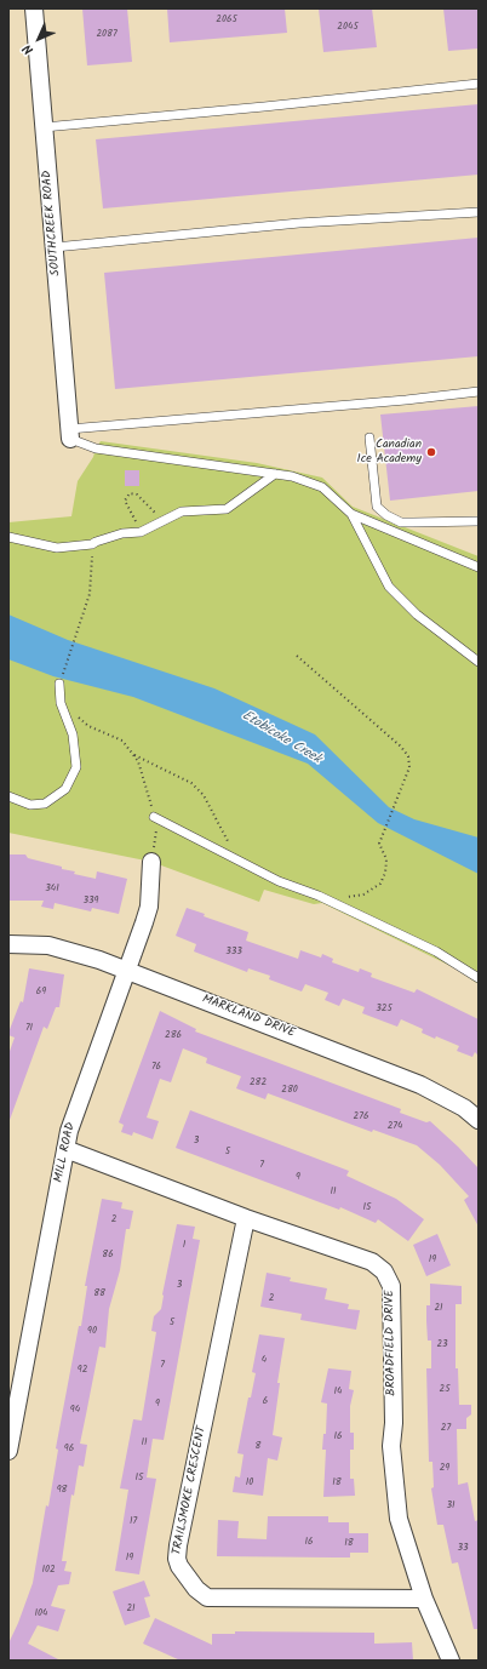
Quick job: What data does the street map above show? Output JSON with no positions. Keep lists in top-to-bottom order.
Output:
{
  "streets": {
    "street": [
      "SOUTHCREEK ROAD",
      "MARKLAND DRIVE",
      "MILL ROAD",
      "BROADFIELD DRIVE",
      "TRAILSMOKE CRESCENT"
    ]
  },
  "crossings": [
    ["MARKLAND DRIVE", "MILL ROAD"],
    ["MILL ROAD", "BROADFIELD DRIVE"],
    ["BROADFIELD DRIVE", "TRAILSMOKE CRESCENT"]
  ],
  "water": ["Etobicoke Creek"],
  "places": ["Canadian Ice Academy"],
  "house_numbers": [
    "2065",
    "2045",
    "2087",
    "341",
    "339",
    "333",
    "69",
    "325",
    "71",
    "286",
    "76",
    "282",
    "280",
    "276",
    "274",
    "3",
    "5",
    "7",
    "9",
    "11",
    "15",
    "2",
    "1",
    "86",
    "19",
    "3",
    "88",
    "2",
    "21",
    "5",
    "90",
    "23",
    "4",
    "7",
    "92",
    "25",
    "14",
    "6",
    "9",
    "94",
    "27",
    "16",
    "11",
    "8",
    "96",
    "29",
    "15",
    "10",
    "18",
    "98",
    "31",
    "17",
    "16",
    "18",
    "33",
    "19",
    "102",
    "21",
    "104"
  ],
  "north": "bottom left"
}
